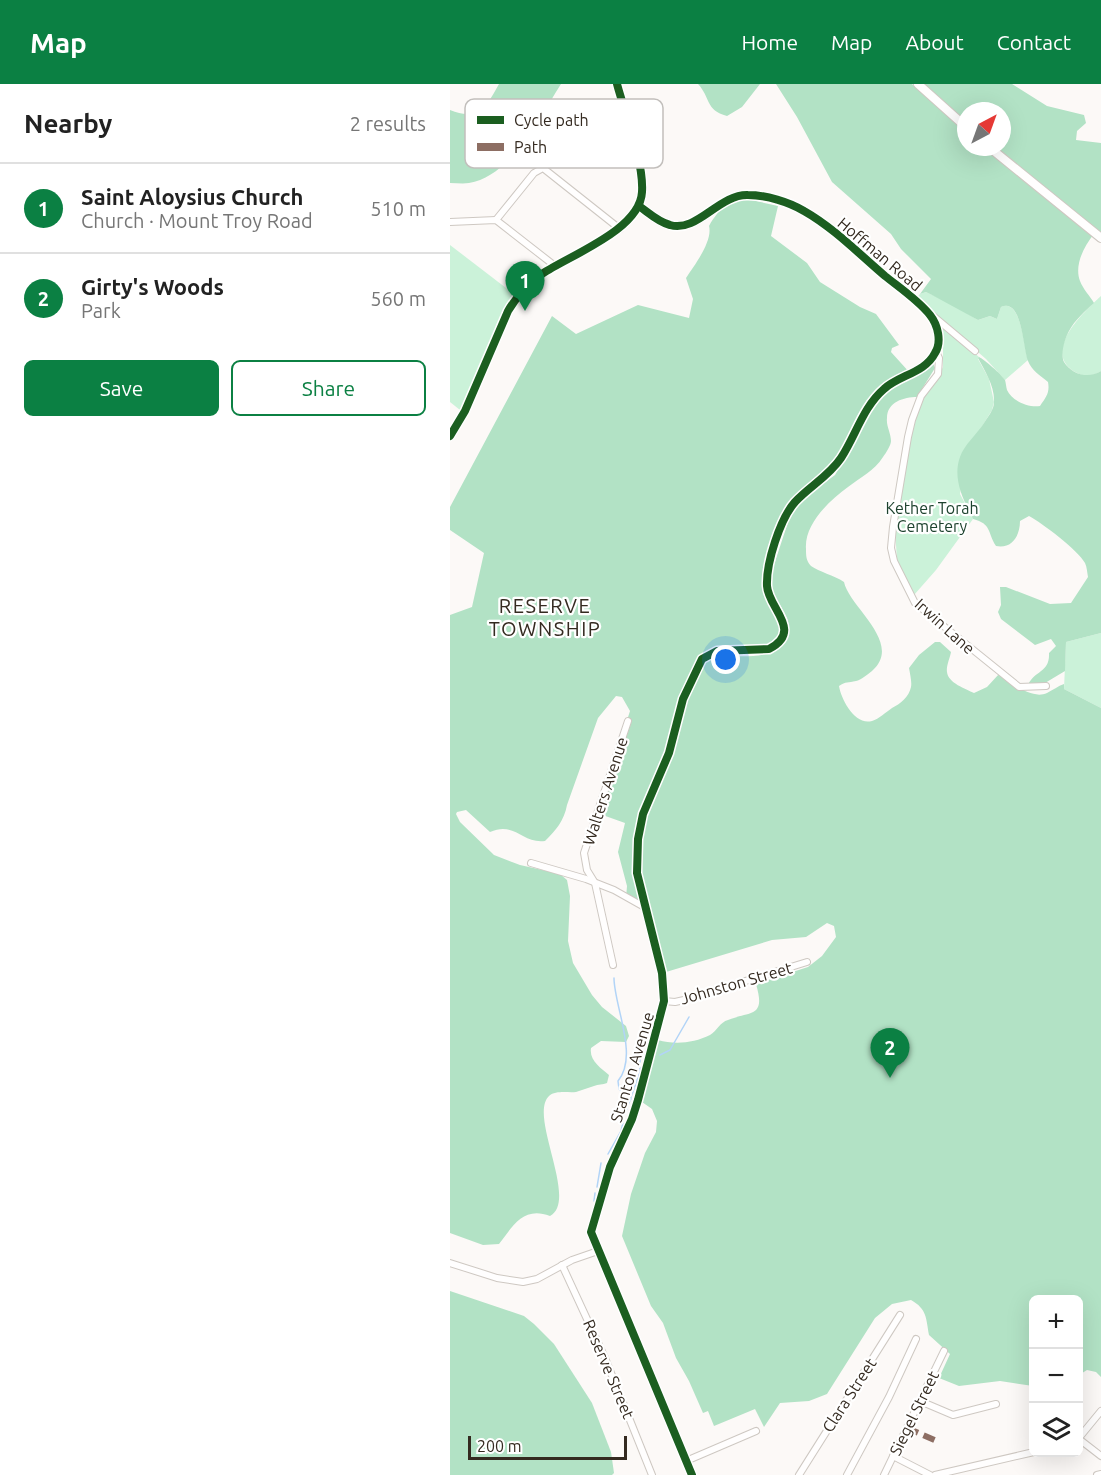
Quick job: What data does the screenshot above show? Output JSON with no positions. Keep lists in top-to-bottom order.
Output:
{
  "streets": {
    "street": [
      "Hoffman Road",
      "Irwin Lane",
      "Walters Avenue",
      "Johnston Street",
      "Stanton Avenue",
      "Reserve Street",
      "Clara Street",
      "Siegel Street"
    ]
  },
  "crossings": [
    ["Hoffman Road", "Irwin Lane"],
    ["Hoffman Road", "Stanton Avenue"],
    ["Irwin Lane", "Stanton Avenue"],
    ["Johnston Street", "Stanton Avenue"]
  ],
  "districts": ["RESERVE TOWNSHIP"],
  "parks": ["Kether Torah Cemetery"],
  "legend": ["Cycle path", "Path"],
  "scale_bar": "200 m",
  "north": "top right",
  "page": {
    "header": "Map",
    "nav": [
      "Home",
      "Map",
      "About",
      "Contact"
    ],
    "heading": ["Nearby", "2 results"],
    "list": [
      {
        "mark": "1",
        "name": "Saint Aloysius Church",
        "note": "Church · Mount Troy Road",
        "value": "510 m"
      },
      {
        "mark": "2",
        "name": "Girty's Woods",
        "note": "Park",
        "value": "560 m"
      }
    ],
    "pins": ["1", "2"],
    "buttons": ["Save", "Share"],
    "map_buttons": ["+", "−"],
    "scale": "200 m"
  }
}
